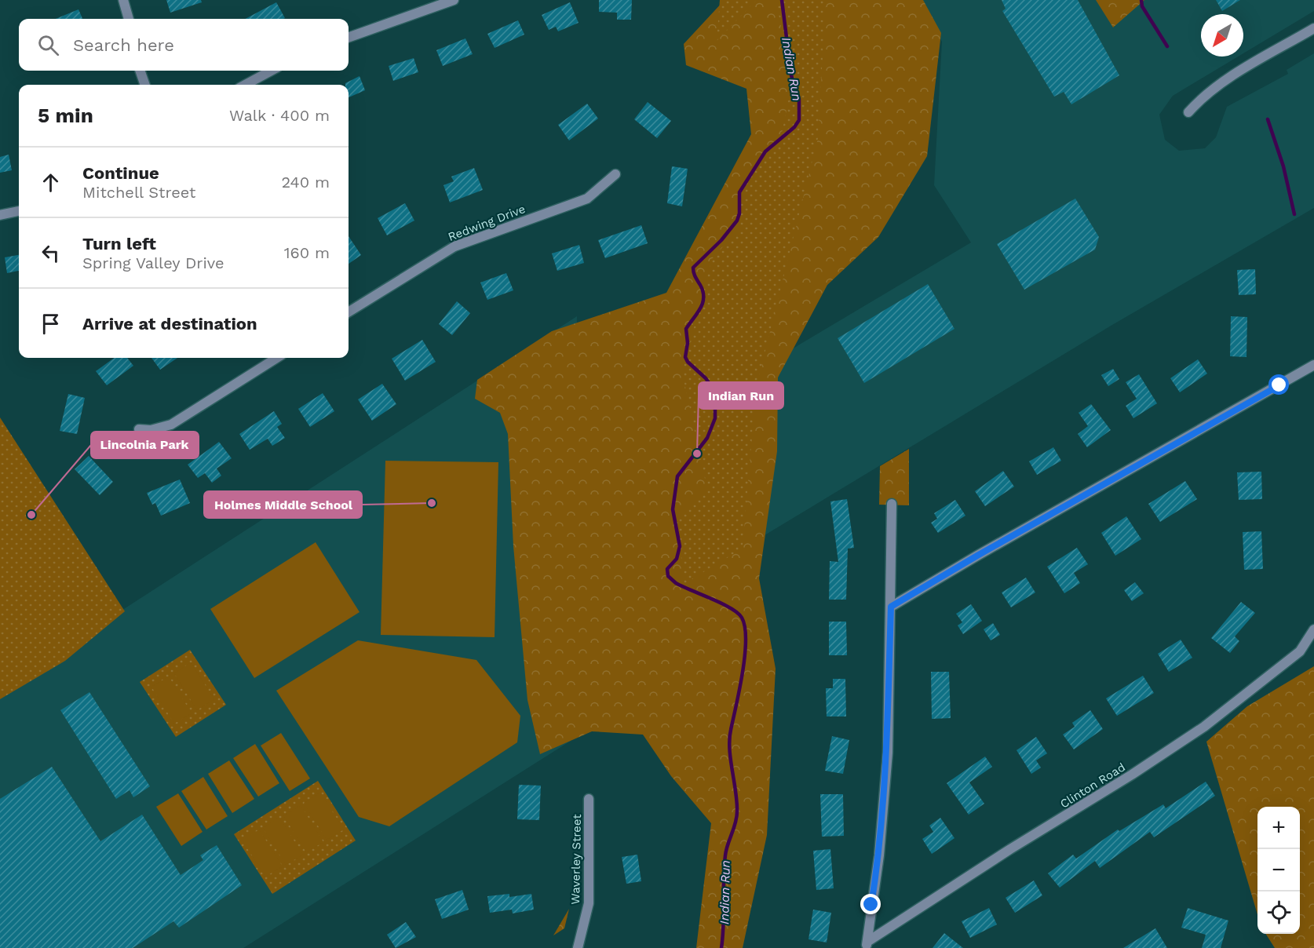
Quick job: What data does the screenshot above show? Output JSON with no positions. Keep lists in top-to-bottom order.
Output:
{
  "streets": {
    "street": ["Redwing Drive", "Clinton Road", "Waverley Street"]
  },
  "water": ["Indian Run"],
  "places": ["Indian Run", "Holmes Middle School", "Lincolnia Park"],
  "north": "bottom left",
  "page": {
    "search": "Search here",
    "heading": ["5 min", "Walk · 400 m"],
    "list": [
      ["Continue", "Mitchell Street", "240 m"],
      ["Turn left", "Spring Valley Drive", "160 m"],
      "Arrive at destination"
    ],
    "map_buttons": ["+", "−"]
  }
}
